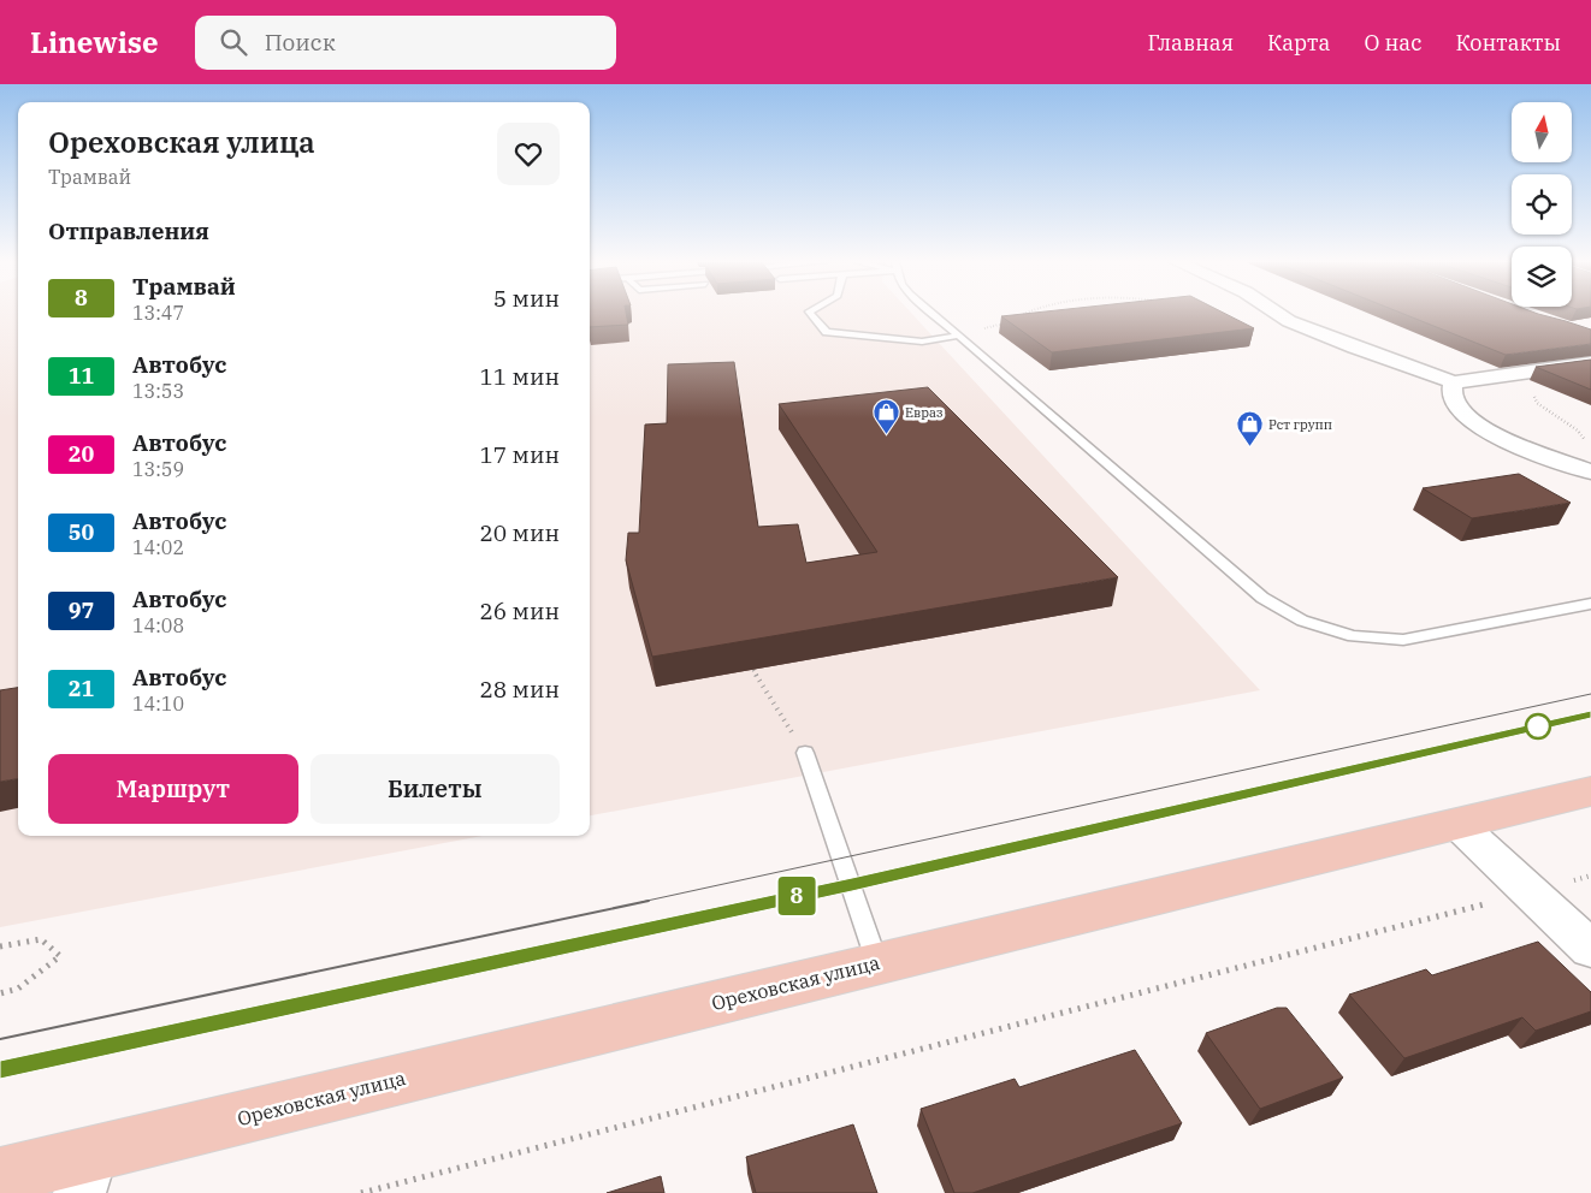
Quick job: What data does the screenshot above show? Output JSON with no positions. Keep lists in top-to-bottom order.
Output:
{
  "streets": {
    "main road": ["Ореховская улица"]
  },
  "places": {
    "shop": ["Евраз", "Рст групп"]
  },
  "lines": ["tram line 8"],
  "north": "top",
  "page": {
    "header": "Linewise",
    "search": "Поиск",
    "nav": [
      "Главная",
      "Карта",
      "О нас",
      "Контакты"
    ],
    "on_map": "8",
    "heading": [
      ["Ореховская улица", "Трамвай"],
      "Отправления"
    ],
    "list": [
      {
        "mark": "8",
        "name": "Трамвай",
        "note": "13:47",
        "value": "5 мин"
      },
      {
        "mark": "11",
        "name": "Автобус",
        "note": "13:53",
        "value": "11 мин"
      },
      {
        "mark": "20",
        "name": "Автобус",
        "note": "13:59",
        "value": "17 мин"
      },
      {
        "mark": "50",
        "name": "Автобус",
        "note": "14:02",
        "value": "20 мин"
      },
      {
        "mark": "97",
        "name": "Автобус",
        "note": "14:08",
        "value": "26 мин"
      },
      {
        "mark": "21",
        "name": "Автобус",
        "note": "14:10",
        "value": "28 мин"
      }
    ],
    "buttons": ["Маршрут", "Билеты"]
  }
}
